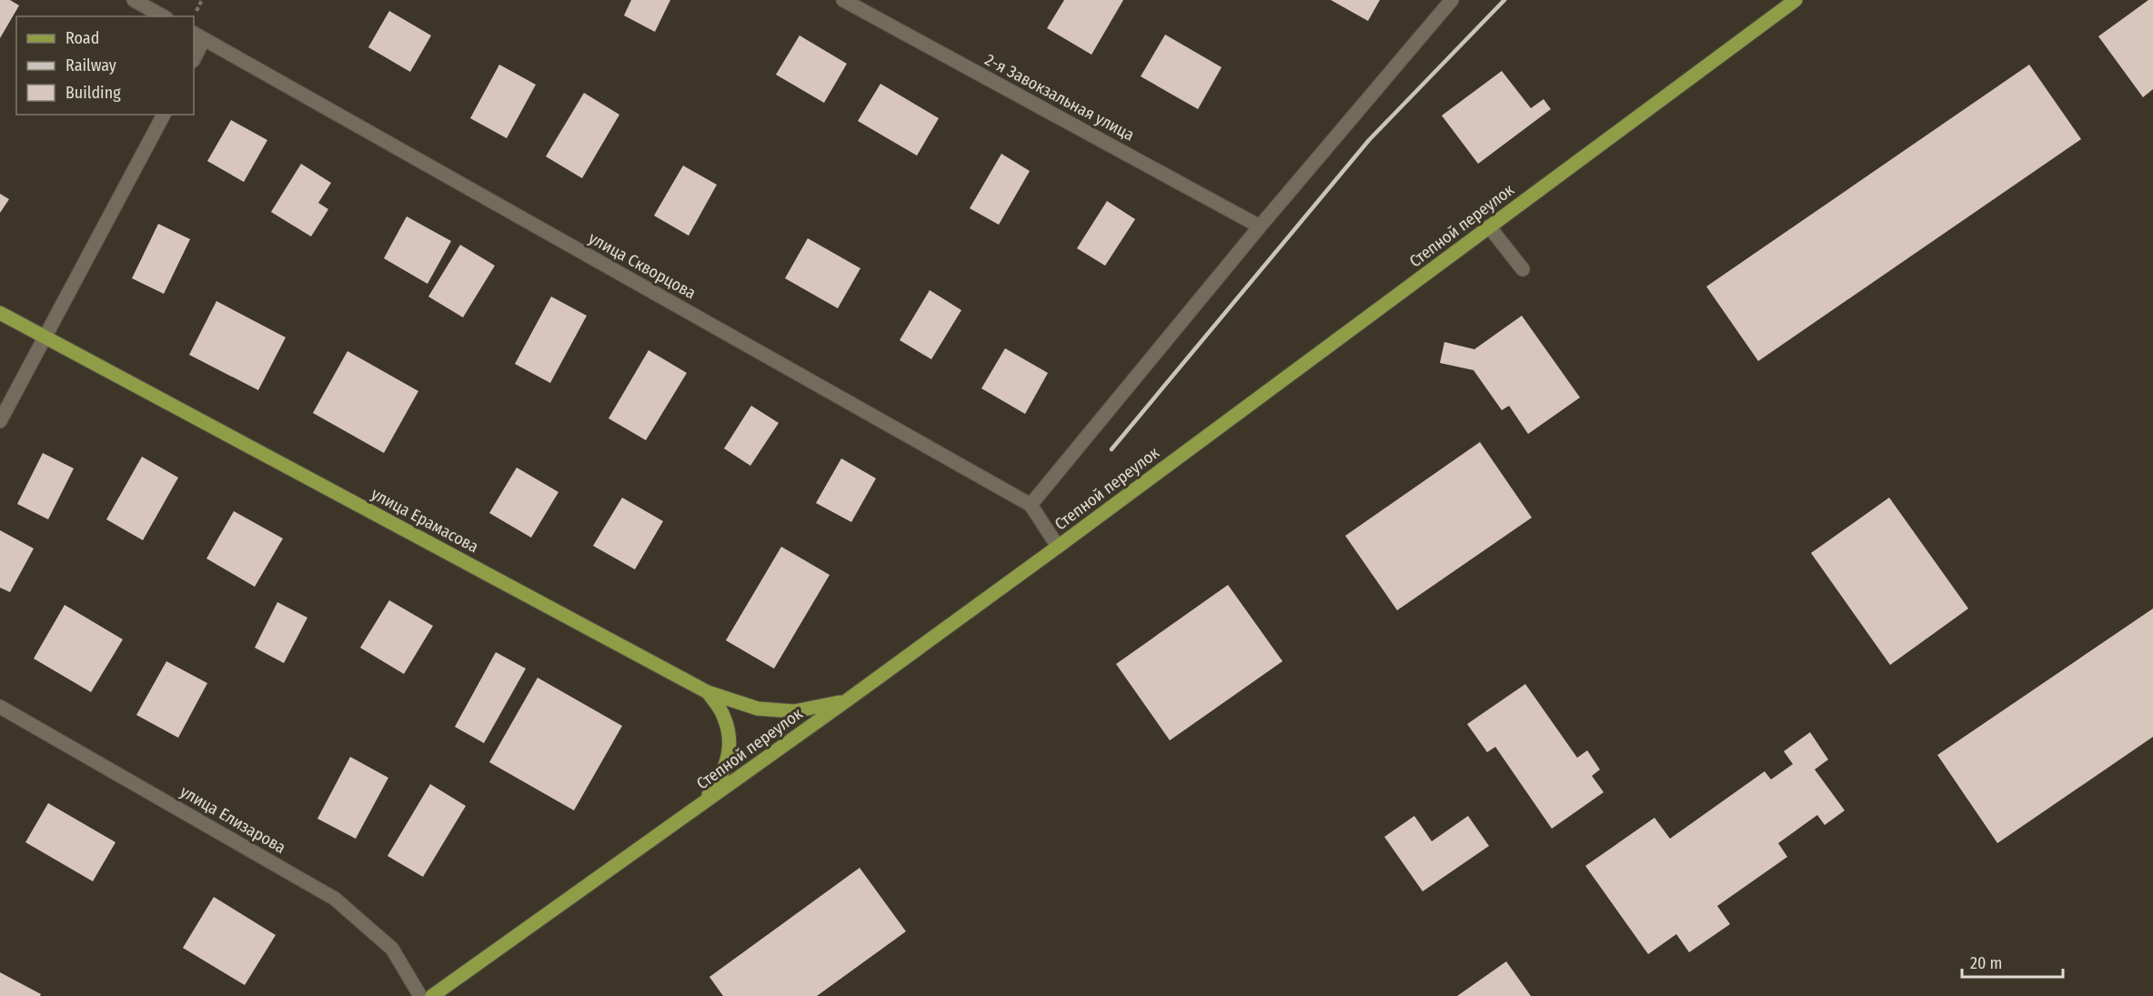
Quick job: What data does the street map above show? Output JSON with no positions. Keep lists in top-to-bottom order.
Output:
{
  "streets": {
    "main road": ["Степной переулок", "улица Ерамасова"],
    "street": ["2-я Завокзальная улица", "улица Скворцова", "улица Елизарова"]
  },
  "crossings": [
    ["Степной переулок", "улица Скворцова"],
    ["Степной переулок", "улица Ерамасова"]
  ],
  "legend": ["Road", "Railway", "Building"],
  "scale_bar": "20 m"
}
